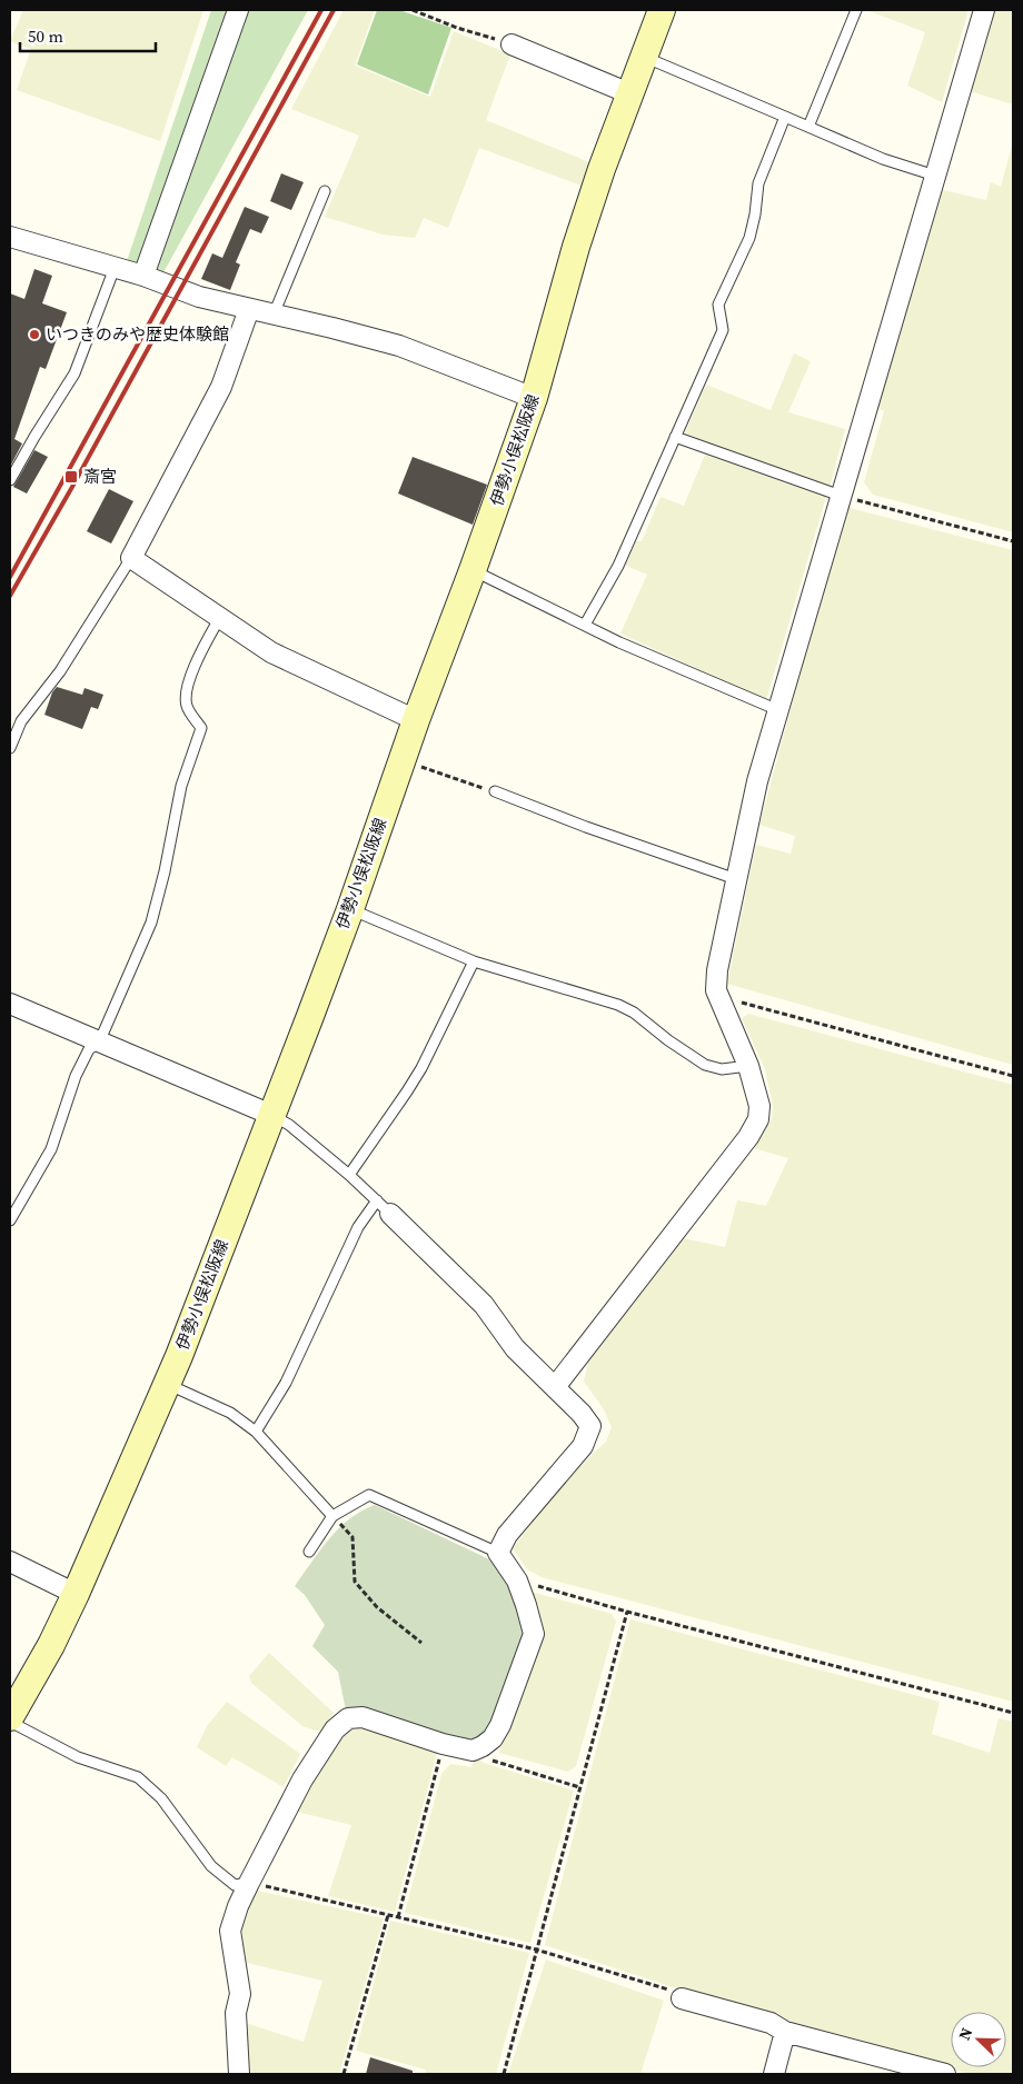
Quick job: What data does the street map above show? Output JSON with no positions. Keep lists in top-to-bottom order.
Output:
{
  "streets": {
    "main road": ["伊勢小俣松阪線"]
  },
  "places": {
    "other": ["いつきのみや歴史体験館"],
    "transit": ["斎宮"]
  },
  "scale_bar": "50 m",
  "north": "top left"
}
